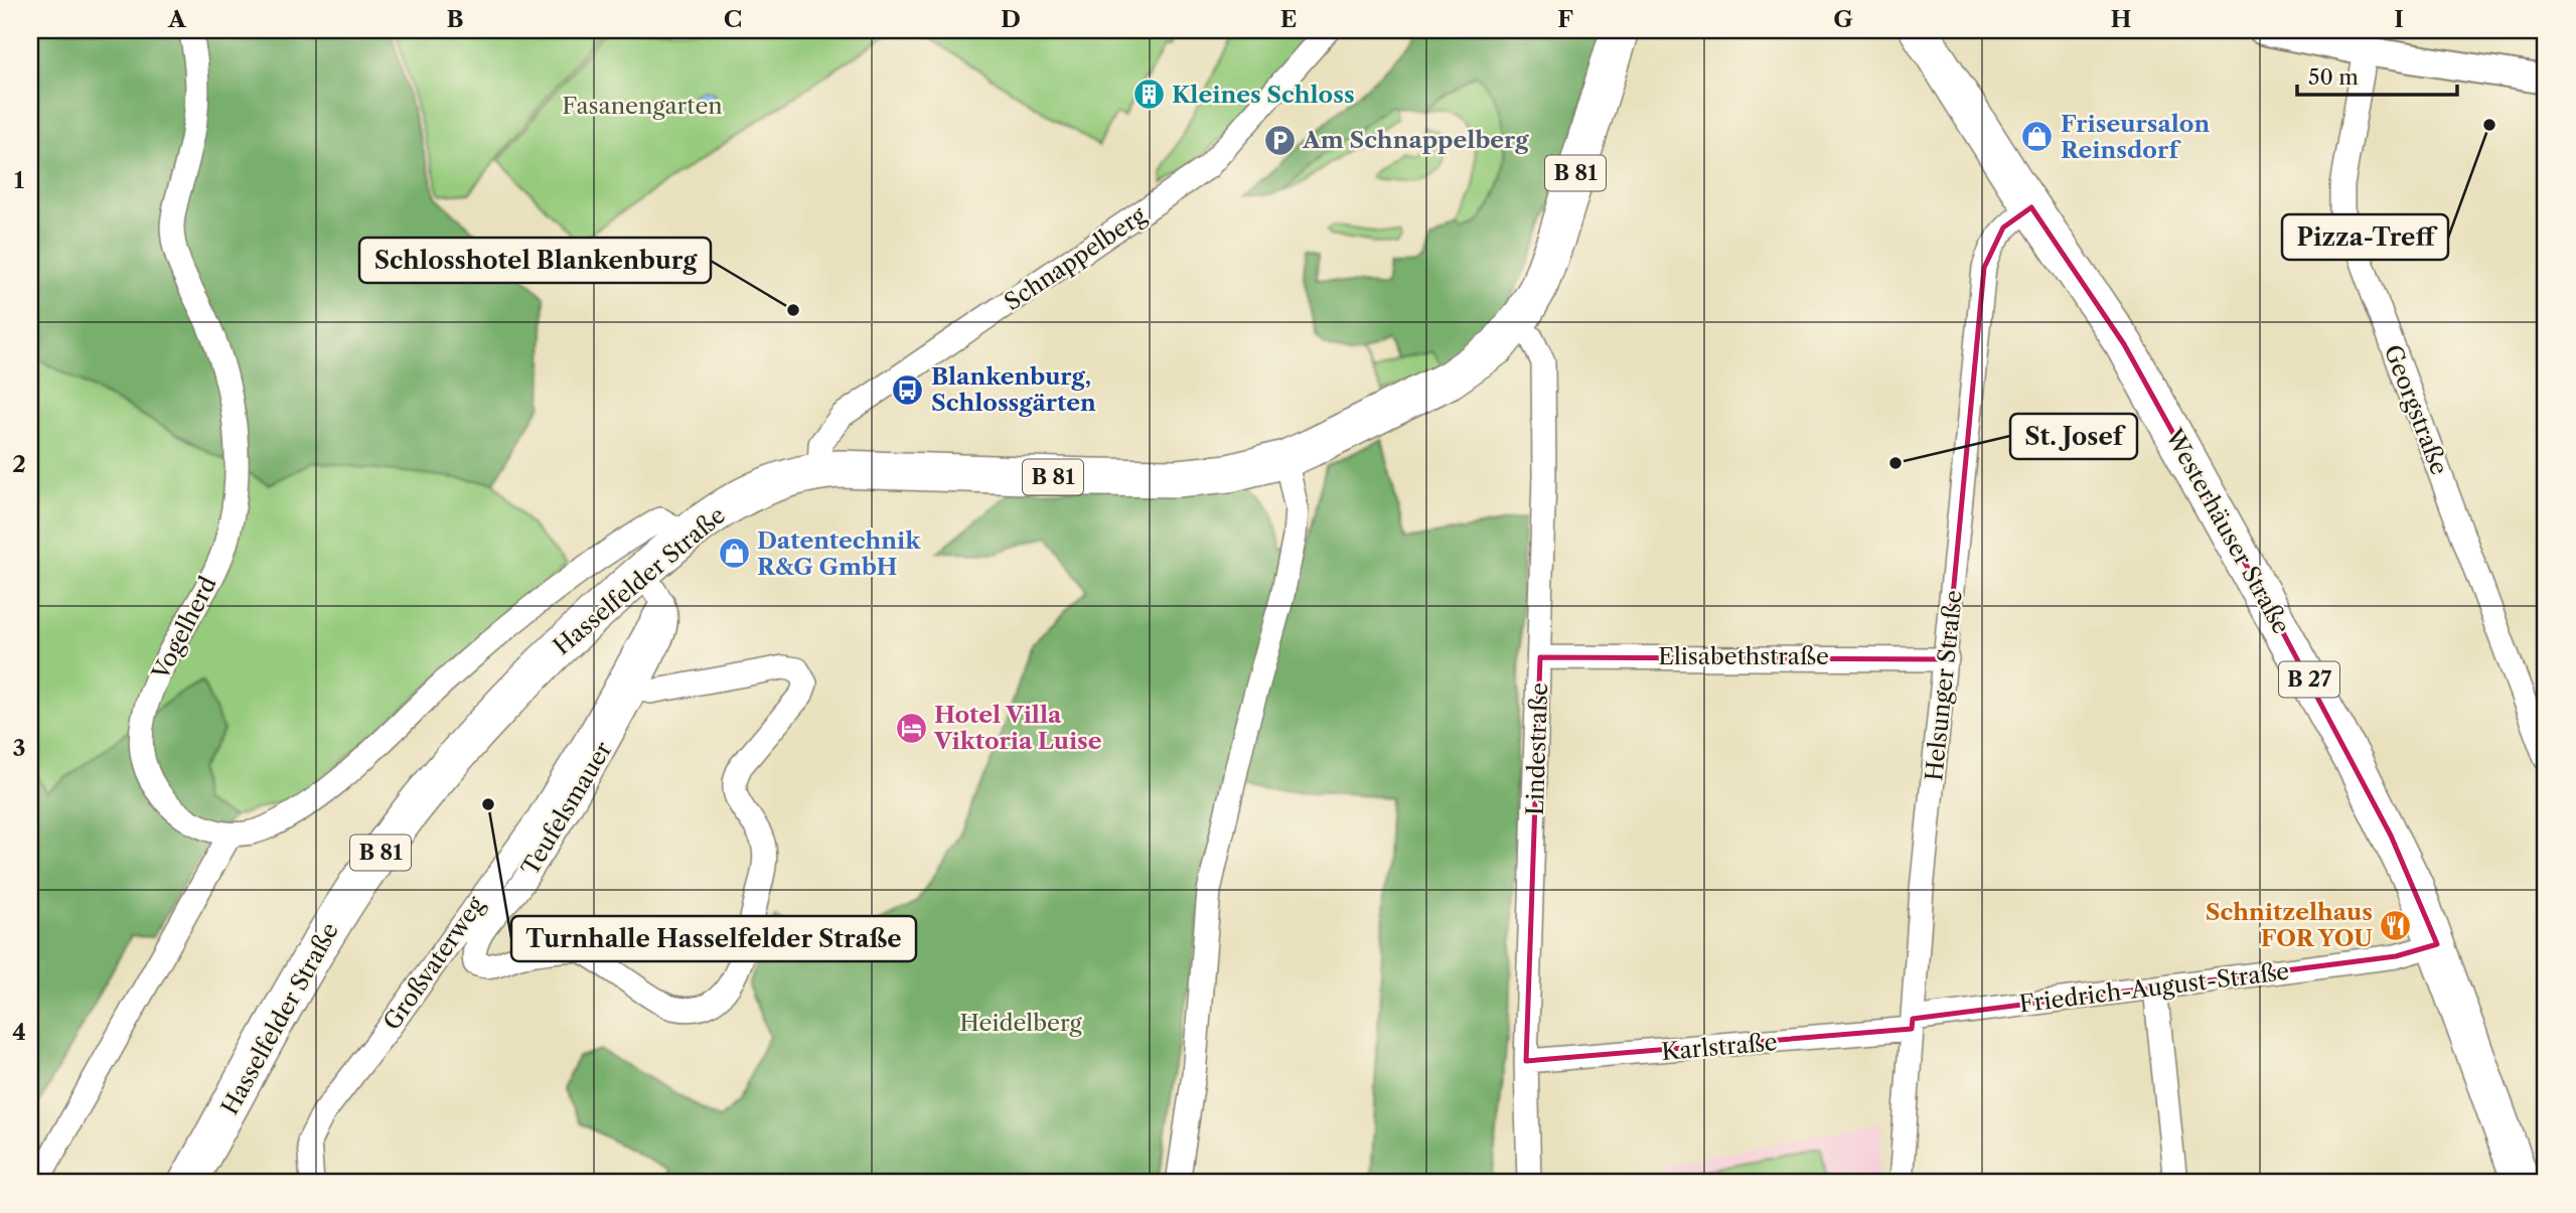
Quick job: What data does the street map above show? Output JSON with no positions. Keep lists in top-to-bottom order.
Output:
{
  "streets": {
    "main road": [
      "B 81",
      "Westerhäuser Straße",
      "Hasselfelder Straße",
      "B 27"
    ],
    "street": [
      "Schnappelberg",
      "Georgstraße",
      "Vogelherd",
      "Elisabethstraße",
      "Helsunger Straße",
      "Lindestraße",
      "Teufelsmauer",
      "Großvaterweg",
      "Friedrich-August-Straße",
      "Karlstraße"
    ]
  },
  "crossings": [
    ["Schnappelberg", "Hasselfelder Straße"],
    ["Westerhäuser Straße", "Helsunger Straße"],
    ["Westerhäuser Straße", "Friedrich-August-Straße"],
    ["Hasselfelder Straße", "Vogelherd"],
    ["Hasselfelder Straße", "Lindestraße"],
    ["Hasselfelder Straße", "Teufelsmauer"],
    ["Hasselfelder Straße", "Großvaterweg"],
    ["Elisabethstraße", "Helsunger Straße"],
    ["Elisabethstraße", "Lindestraße"],
    ["Helsunger Straße", "Friedrich-August-Straße"],
    ["Helsunger Straße", "Karlstraße"],
    ["Lindestraße", "Karlstraße"],
    ["Teufelsmauer", "Großvaterweg"],
    ["Friedrich-August-Straße", "Karlstraße"]
  ],
  "parks": ["Fasanengarten", "Heidelberg"],
  "places": {
    "building": ["Kleines Schloss"],
    "other": [
      "Pizza-Treff",
      "Schlosshotel Blankenburg",
      "St. Josef",
      "Turnhalle Hasselfelder Straße"
    ],
    "shop": ["Friseursalon Reinsdorf", "Datentechnik R&G GmbH"],
    "parking": ["Am Schnappelberg"],
    "bus stop": ["Blankenburg, Schlossgärten"],
    "hotel": ["Hotel Villa Viktoria Luise"],
    "restaurant": ["Schnitzelhaus FOR YOU"]
  },
  "scale_bar": "50 m",
  "grid": {
    "columns": [
      "A",
      "B",
      "C",
      "D",
      "E",
      "F",
      "G",
      "H",
      "I"
    ],
    "rows": [
      "1",
      "2",
      "3",
      "4"
    ]
  }
}
